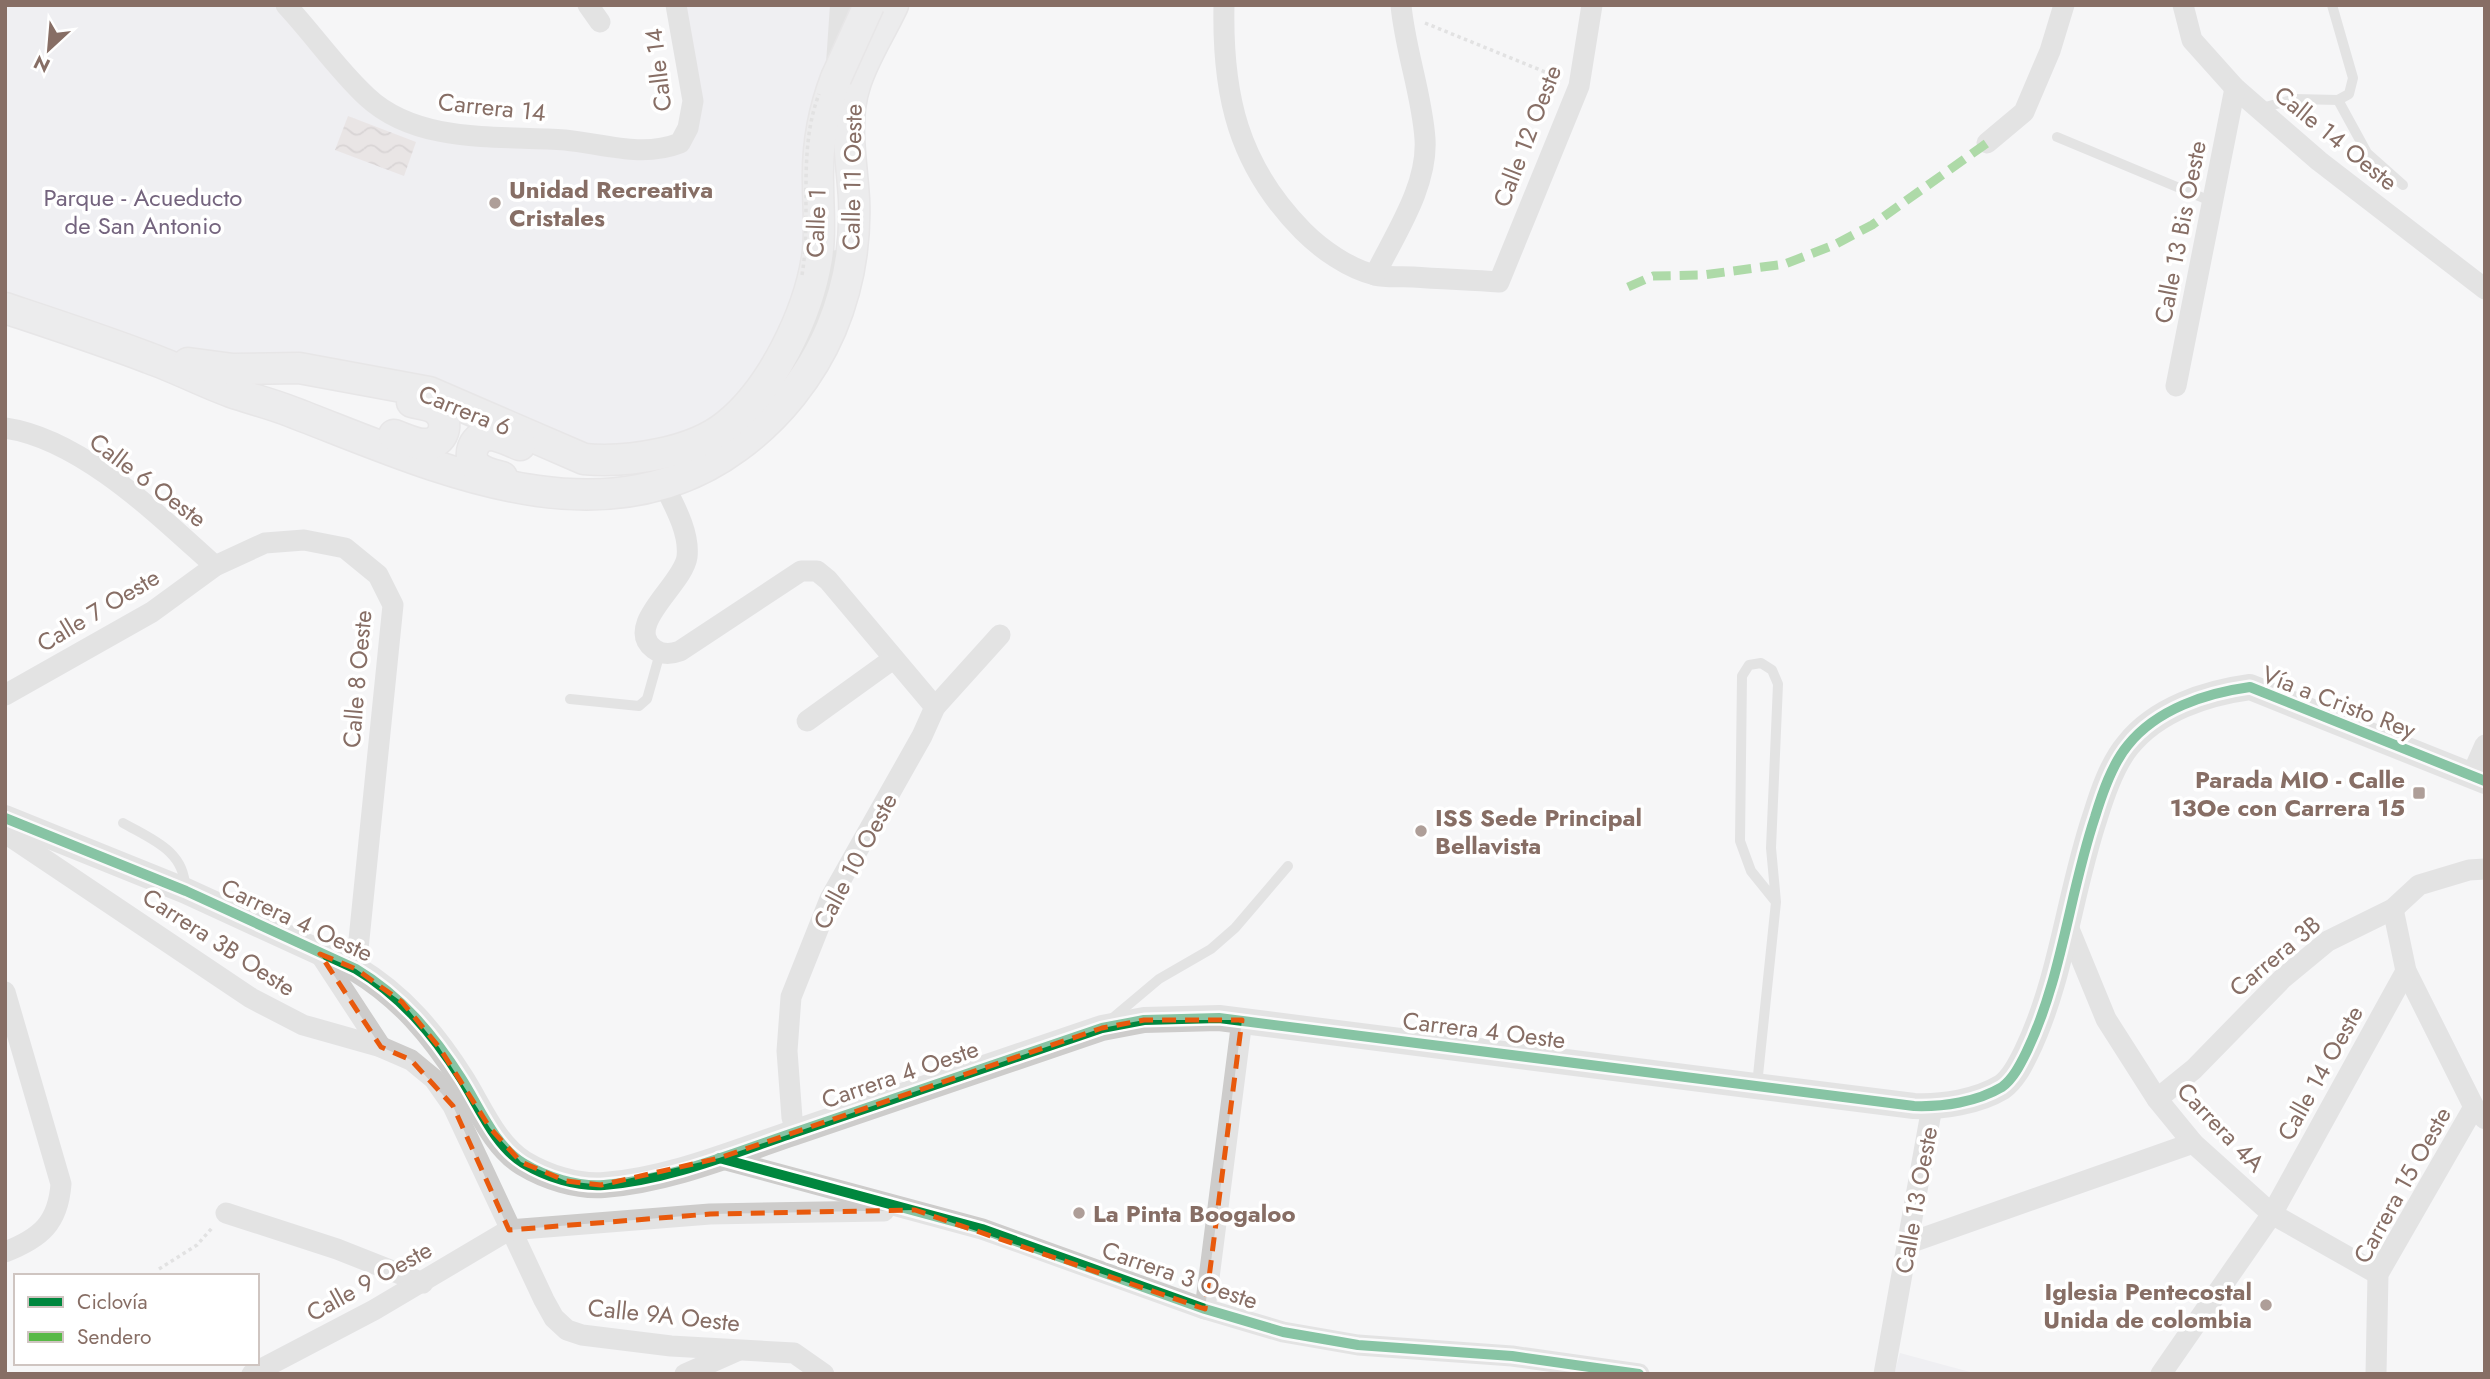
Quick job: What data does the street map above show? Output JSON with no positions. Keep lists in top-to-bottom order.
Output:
{
  "streets": {
    "main road": ["Calle 11 Oeste", "Calle 1", "Carrera 6"],
    "street": [
      "Calle 14",
      "Carrera 14",
      "Calle 12 Oeste",
      "Calle 14 Oeste",
      "Calle 13 Bis Oeste",
      "Calle 6 Oeste",
      "Calle 7 Oeste",
      "Calle 8 Oeste",
      "Vía a Cristo Rey",
      "Calle 10 Oeste",
      "Carrera 4 Oeste",
      "Carrera 3B Oeste",
      "Carrera 3B",
      "Carrera 4A",
      "Carrera 15 Oeste",
      "Calle 13 Oeste",
      "Carrera 3 Oeste",
      "Calle 9 Oeste",
      "Calle 9A Oeste"
    ]
  },
  "crossings": [
    ["Calle 14", "Carrera 14"],
    ["Calle 14 Oeste", "Calle 13 Bis Oeste"],
    ["Calle 14 Oeste", "Carrera 4A"],
    ["Calle 11 Oeste", "Carrera 6"],
    ["Calle 6 Oeste", "Calle 7 Oeste"],
    ["Calle 6 Oeste", "Calle 8 Oeste"],
    ["Calle 7 Oeste", "Calle 8 Oeste"],
    ["Calle 8 Oeste", "Carrera 4 Oeste"],
    ["Vía a Cristo Rey", "Carrera 4A"],
    ["Vía a Cristo Rey", "Calle 13 Oeste"],
    ["Carrera 4 Oeste", "Carrera 3B Oeste"],
    ["Carrera 4 Oeste", "Calle 13 Oeste"],
    ["Carrera 4 Oeste", "Carrera 3 Oeste"],
    ["Carrera 3B Oeste", "Calle 9 Oeste"],
    ["Carrera 3B Oeste", "Calle 9A Oeste"],
    ["Carrera 3B", "Carrera 4A"],
    ["Carrera 4A", "Carrera 15 Oeste"],
    ["Carrera 4A", "Calle 13 Oeste"],
    ["Calle 9 Oeste", "Calle 9A Oeste"]
  ],
  "parks": ["Parque - Acueducto de San Antonio"],
  "places": {
    "other": [
      "Unidad Recreativa Cristales",
      "ISS Sede Principal Bellavista",
      "La Pinta Boogaloo",
      "Iglesia Pentecostal Unida de colombia"
    ],
    "transit": ["Parada MIO - Calle 13Oe con Carrera 15"]
  },
  "legend": ["Ciclovía", "Sendero"],
  "north": "bottom left"
}
